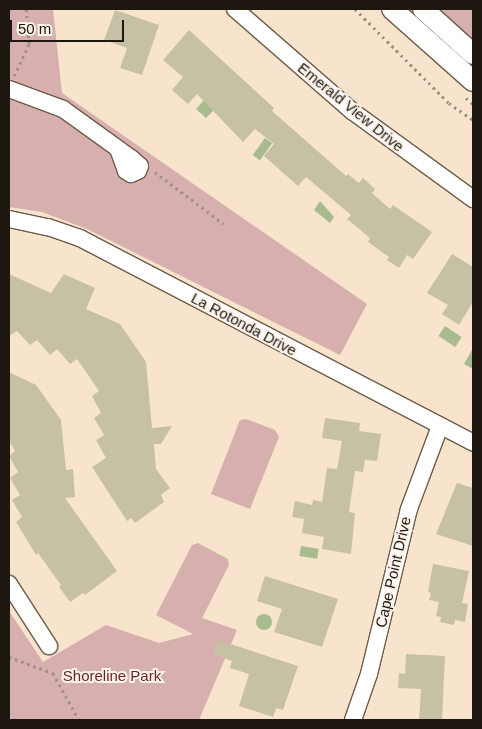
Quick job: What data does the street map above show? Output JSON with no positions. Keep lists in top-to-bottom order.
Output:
{
  "streets": {
    "street": ["Emerald View Drive", "La Rotonda Drive", "Cape Point Drive"]
  },
  "crossings": [
    ["La Rotonda Drive", "Cape Point Drive"]
  ],
  "parks": ["Shoreline Park"],
  "scale_bar": "50 m"
}
